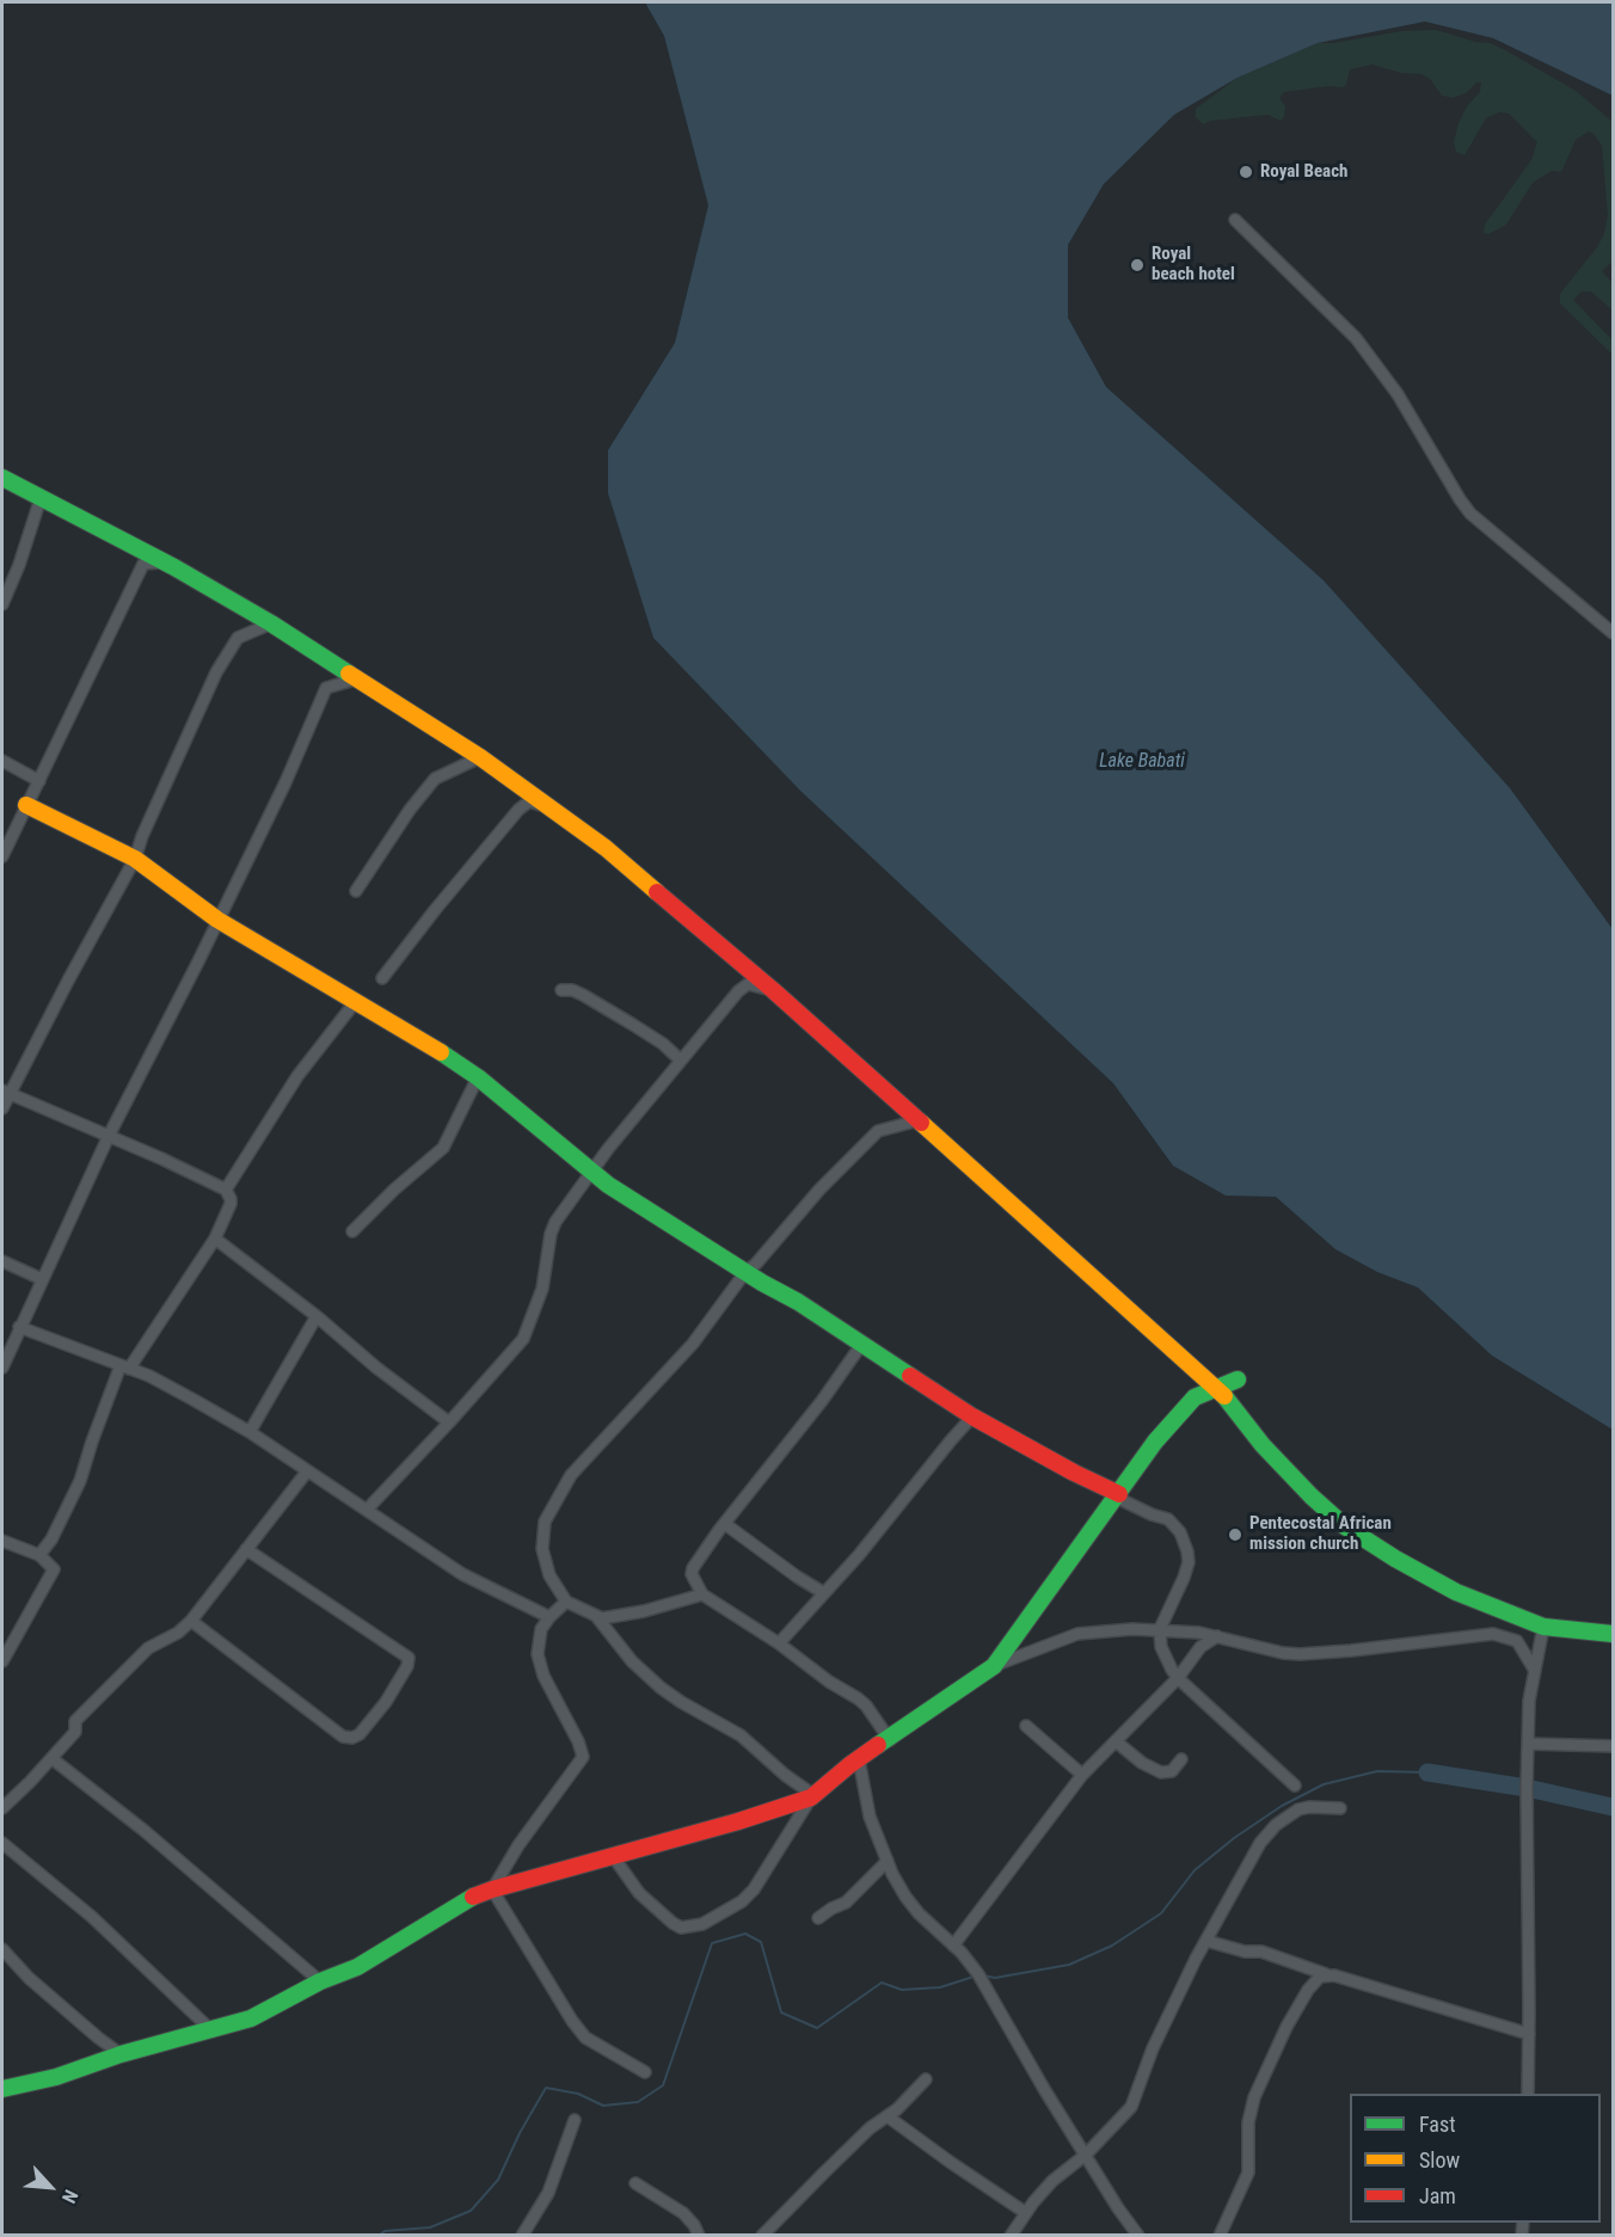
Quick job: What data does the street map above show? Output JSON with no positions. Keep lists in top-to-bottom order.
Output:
{
  "water": ["Lake Babati"],
  "places": ["Royal Beach", "Royal beach hotel", "Pentecostal African mission church"],
  "legend": ["Fast", "Slow", "Jam"],
  "north": "bottom right"
}
